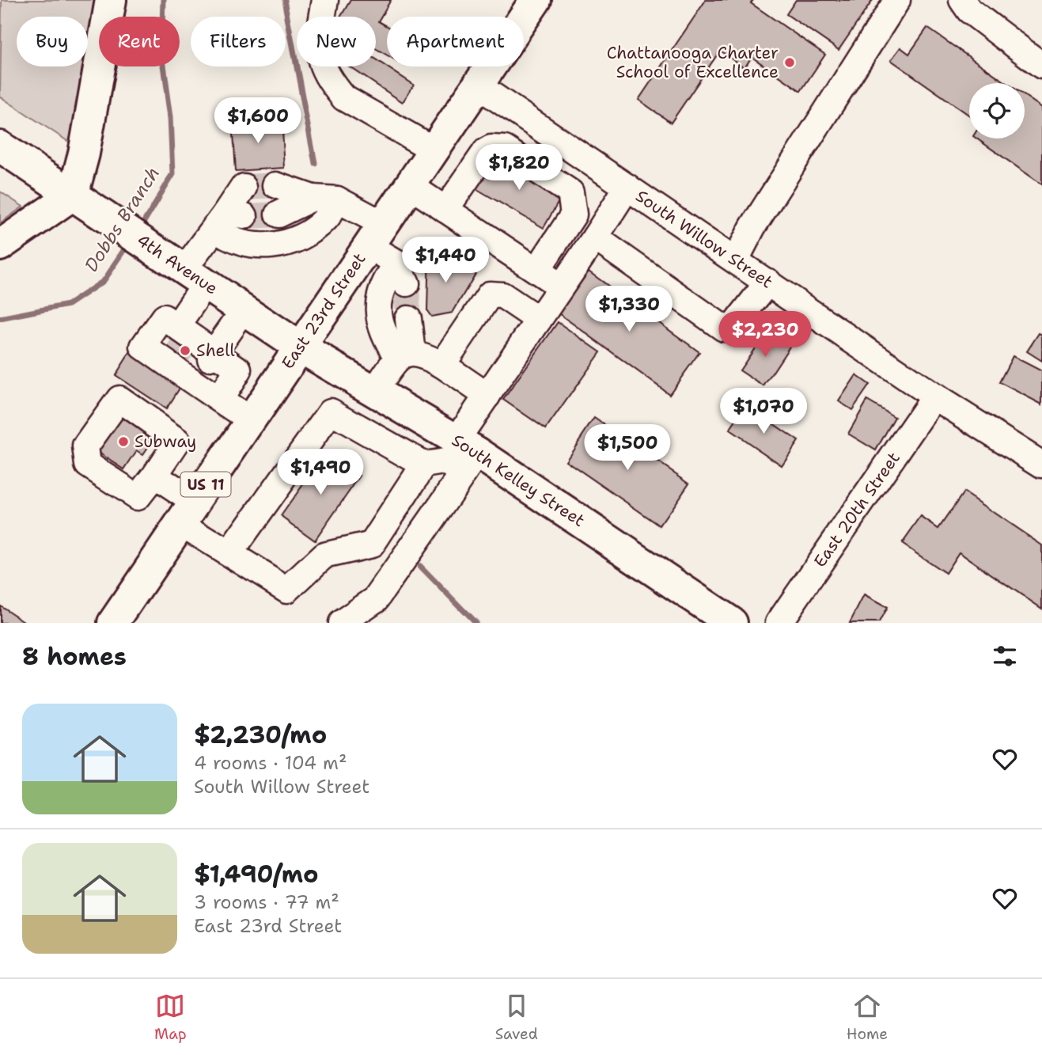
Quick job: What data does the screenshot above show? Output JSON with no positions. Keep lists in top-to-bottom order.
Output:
{
  "streets": {
    "main road": [
      "4th Avenue",
      "East 23rd Street",
      "South Kelley Street",
      "US 11"
    ],
    "street": ["South Willow Street", "East 20th Street"]
  },
  "crossings": [
    ["South Willow Street", "East 23rd Street"],
    ["South Willow Street", "East 20th Street"],
    ["4th Avenue", "East 23rd Street"],
    ["4th Avenue", "South Kelley Street"],
    ["East 23rd Street", "South Kelley Street"]
  ],
  "water": ["Dobbs Branch"],
  "places": ["Chattanooga Charter School of Excellence", "Shell", "Subway"],
  "page": {
    "chip": [
      "Buy",
      "Rent",
      "Filters",
      "New",
      "Apartment"
    ],
    "price": [
      "$1,600",
      "$1,820",
      "$1,440",
      "$1,330",
      "$2,230",
      "$1,070",
      "$1,500",
      "$1,490"
    ],
    "heading": "8 homes",
    "list": [
      {
        "name": "$2,230/mo",
        "note": "4 rooms · 104 m² · South Willow Street"
      },
      {
        "name": "$1,490/mo",
        "note": "3 rooms · 77 m² · East 23rd Street"
      }
    ],
    "tabs": ["Map", "Saved", "Home"]
  }
}
